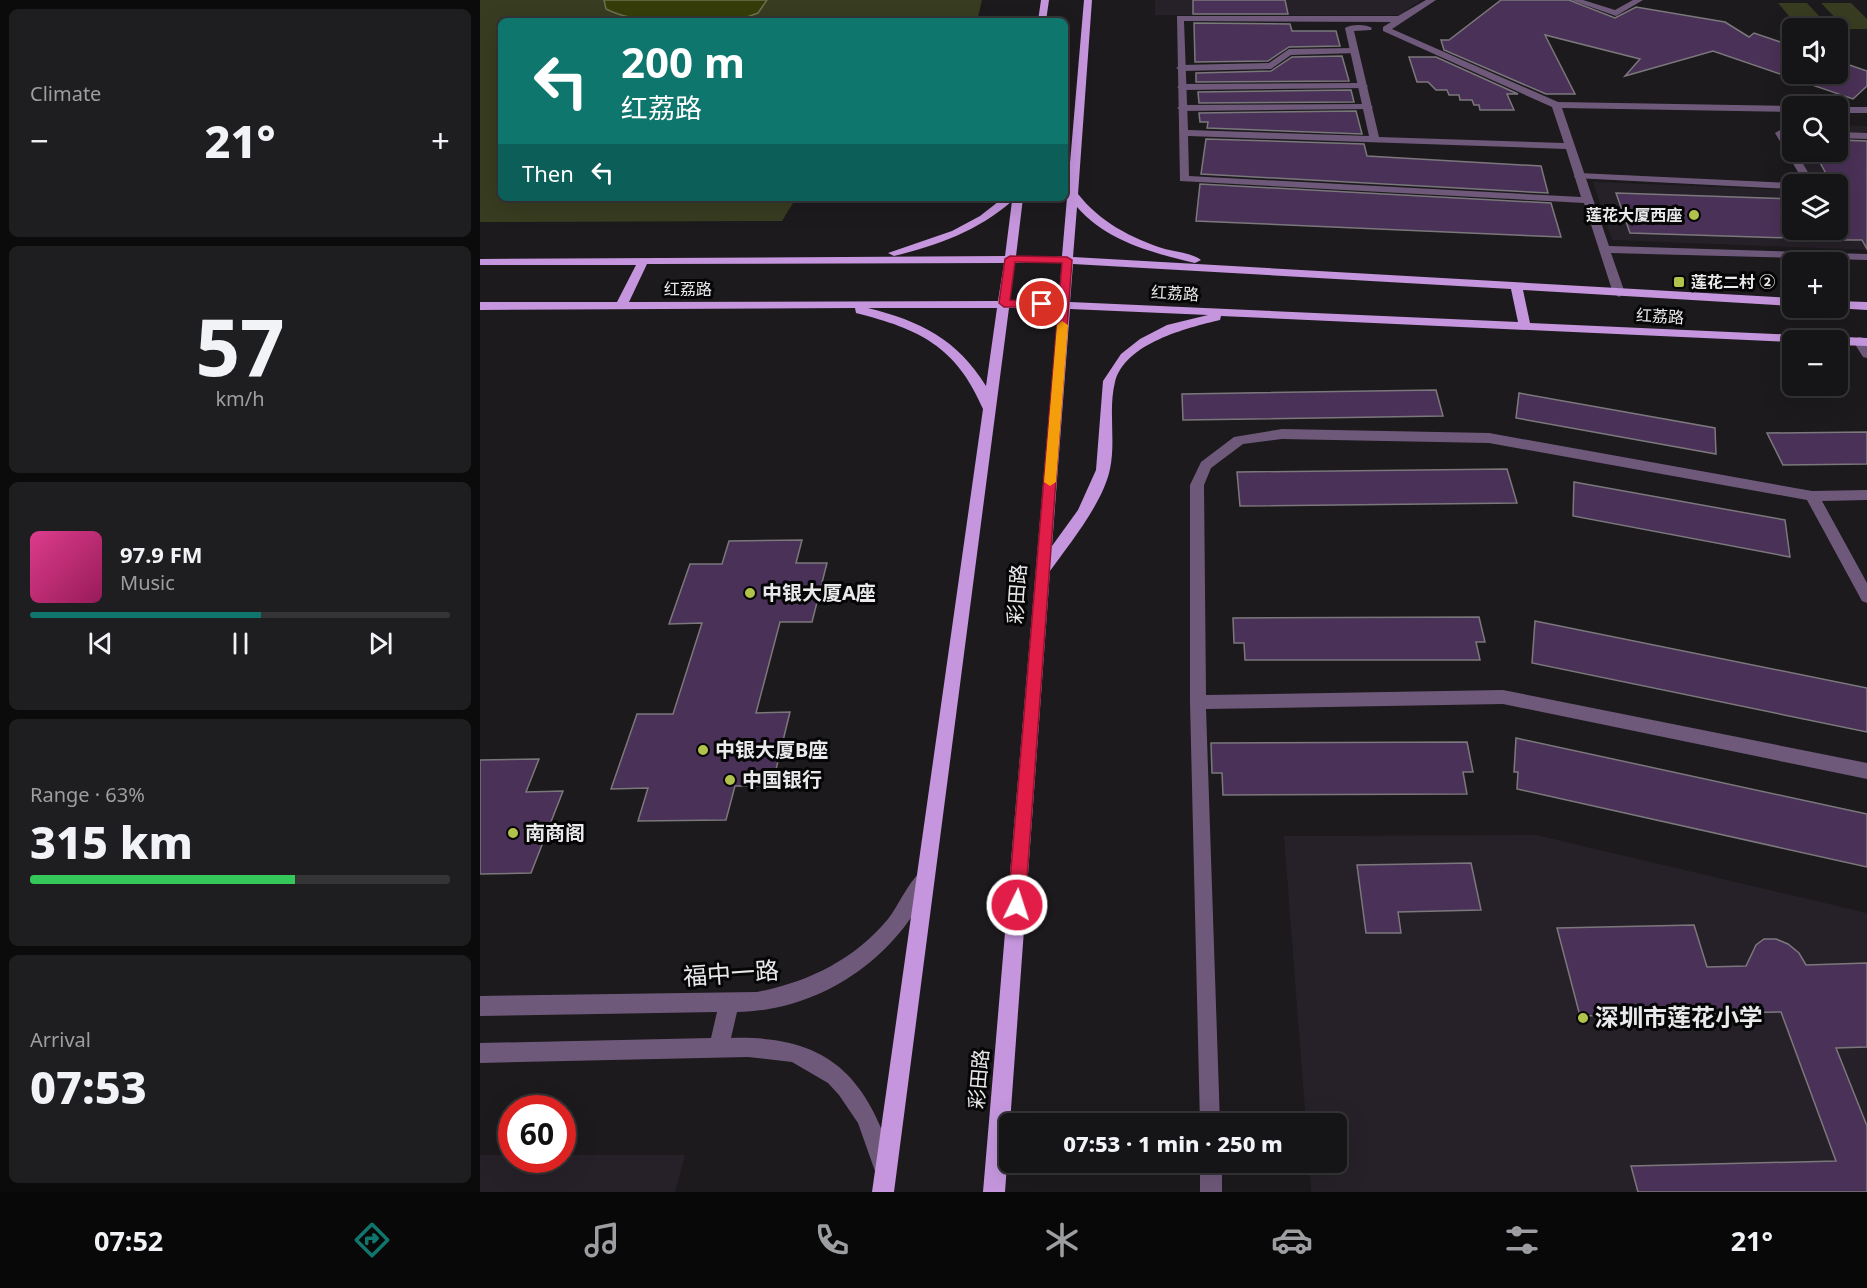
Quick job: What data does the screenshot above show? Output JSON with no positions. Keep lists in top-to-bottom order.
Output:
{
  "streets": {
    "main road": ["红荔路", "彩田路"],
    "street": ["福中一路"]
  },
  "crossings": [
    ["红荔路", "彩田路"]
  ],
  "places": {
    "other": [
      "莲花大厦西座",
      "中银大厦A座",
      "中银大厦B座",
      "中国银行",
      "南商阁",
      "深圳市莲花小学"
    ],
    "transit": ["莲花二村 ②"]
  },
  "page": {
    "tile": [
      "Climate",
      ["57", "km/h"],
      ["Range · 63%", "315 km"],
      ["Arrival", "07:53"]
    ],
    "map_buttons": ["+", "−"],
    "turn": ["200 m", "红荔路"],
    "heat": ["−", "21°", "+"],
    "then": "Then",
    "song": ["97.9 FM", "Music"],
    "limit": "60",
    "trip": "07:53 · 1 min · 250 m",
    "tabs": ["07:52", "21°"]
  }
}
